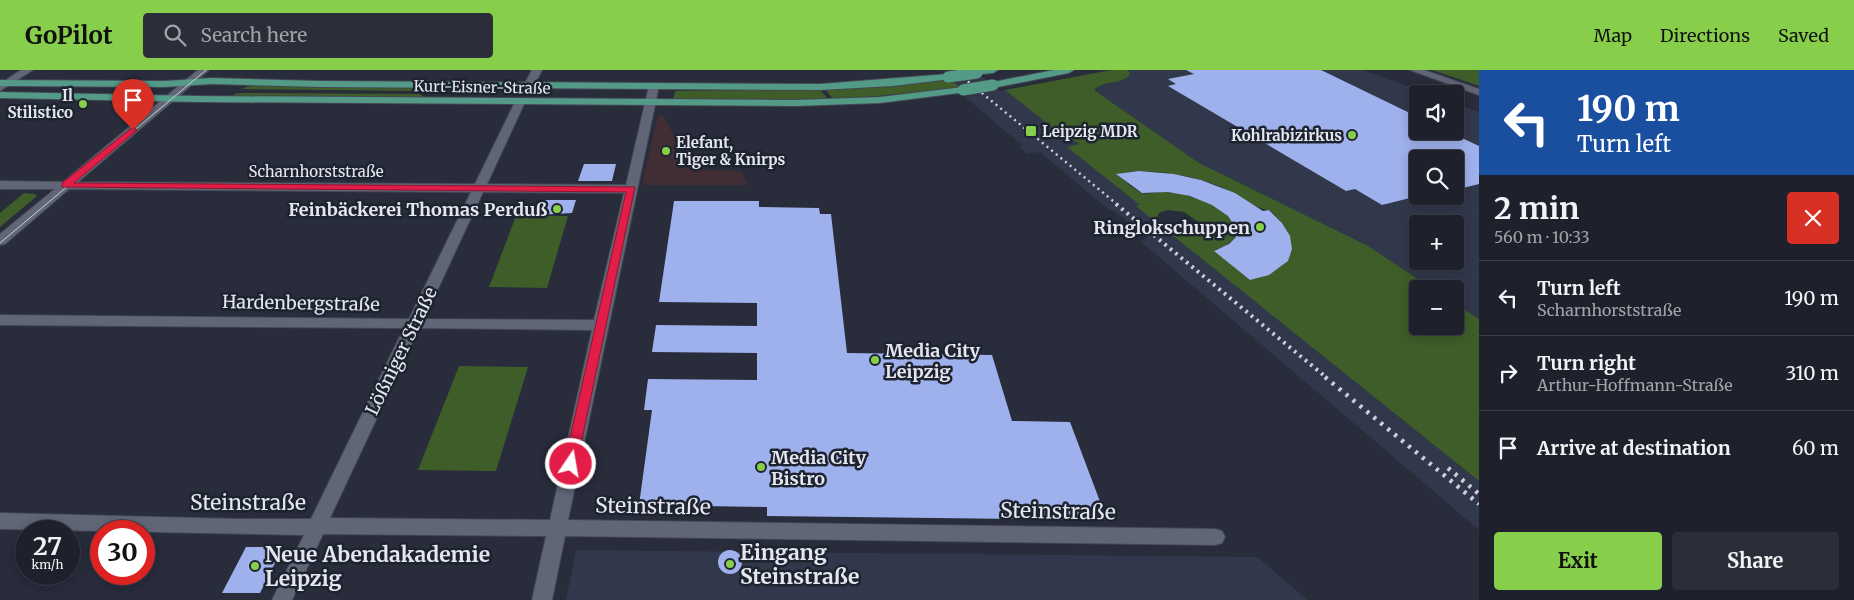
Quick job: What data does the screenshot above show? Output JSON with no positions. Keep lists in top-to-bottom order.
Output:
{
  "streets": {
    "main road": ["Kurt-Eisner-Straße"],
    "street": [
      "Scharnhorststraße",
      "Hardenbergstraße",
      "Lößniger Straße",
      "Steinstraße"
    ]
  },
  "crossings": [
    ["Kurt-Eisner-Straße", "Lößniger Straße"],
    ["Scharnhorststraße", "Lößniger Straße"],
    ["Hardenbergstraße", "Lößniger Straße"],
    ["Lößniger Straße", "Steinstraße"]
  ],
  "places": {
    "other": [
      "Il Stilistico",
      "Kohlrabizirkus",
      "Elefant, Tiger & Knirps",
      "Feinbäckerei Thomas Perduß",
      "Ringlokschuppen",
      "Media City Leipzig",
      "Media City Bistro",
      "Eingang Steinstraße",
      "Neue Abendakademie Leipzig"
    ],
    "transit": ["Leipzig MDR"]
  },
  "page": {
    "header": "GoPilot",
    "search": "Search here",
    "nav": ["Map", "Directions", "Saved"],
    "turn": ["190 m", "Turn left"],
    "map_buttons": ["+", "−"],
    "heading": ["2 min", "560 m · 10:33"],
    "list": [
      {
        "name": "Turn left",
        "note": "Scharnhorststraße",
        "value": "190 m"
      },
      {
        "name": "Turn right",
        "note": "Arthur-Hoffmann-Straße",
        "value": "310 m"
      },
      {
        "name": "Arrive at destination",
        "value": "60 m"
      }
    ],
    "speed": "27 km/h",
    "limit": "30",
    "buttons": ["Exit", "Share"]
  }
}
